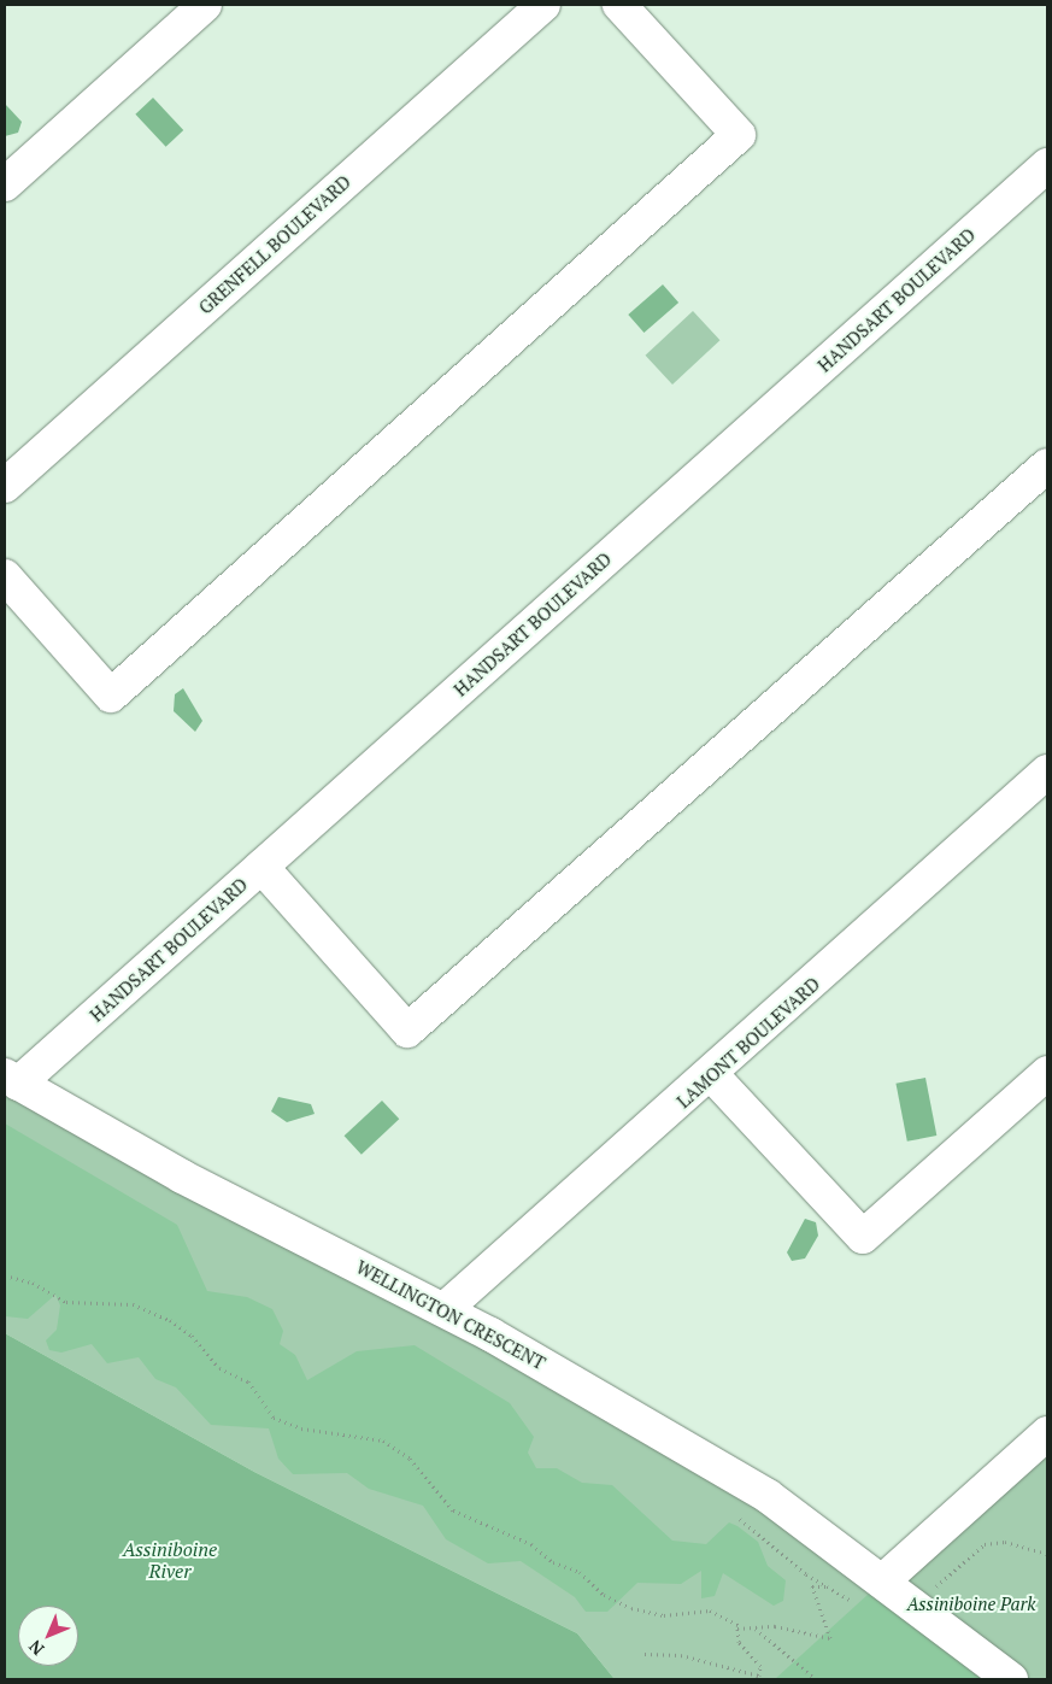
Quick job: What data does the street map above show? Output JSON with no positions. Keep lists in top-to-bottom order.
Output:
{
  "streets": {
    "street": [
      "GRENFELL BOULEVARD",
      "HANDSART BOULEVARD",
      "LAMONT BOULEVARD",
      "WELLINGTON CRESCENT"
    ]
  },
  "crossings": [
    ["HANDSART BOULEVARD", "WELLINGTON CRESCENT"],
    ["LAMONT BOULEVARD", "WELLINGTON CRESCENT"]
  ],
  "water": ["Assiniboine River"],
  "parks": ["Assiniboine Park"],
  "north": "bottom left"
}
